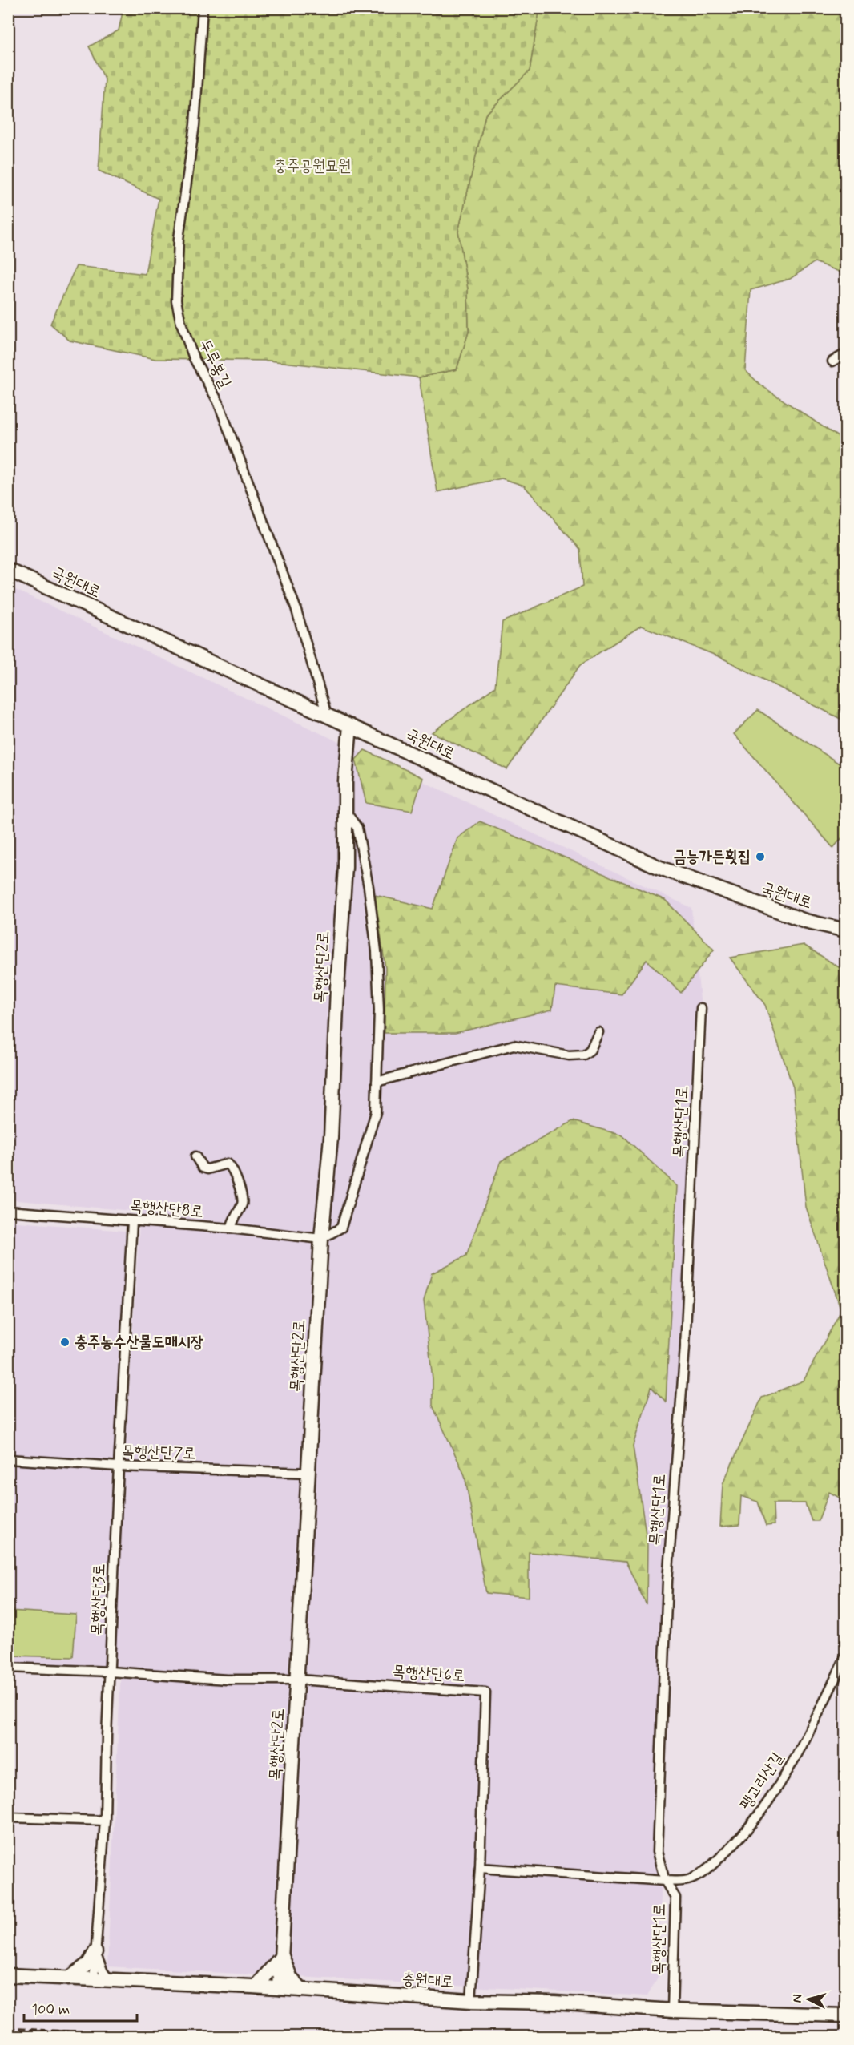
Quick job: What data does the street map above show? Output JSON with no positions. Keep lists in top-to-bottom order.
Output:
{
  "streets": {
    "street": [
      "두루봉길",
      "국원대로",
      "목행산단2로",
      "목행산단1로",
      "목행산단8로",
      "목행산단7로",
      "목행산단3로",
      "목행산단6로",
      "팽고리산길",
      "충원대로"
    ]
  },
  "crossings": [
    ["두루봉길", "국원대로"],
    ["국원대로", "목행산단2로"],
    ["목행산단2로", "목행산단8로"],
    ["목행산단2로", "목행산단7로"],
    ["목행산단2로", "목행산단6로"],
    ["목행산단2로", "충원대로"],
    ["목행산단1로", "팽고리산길"],
    ["목행산단1로", "충원대로"],
    ["목행산단8로", "목행산단3로"],
    ["목행산단7로", "목행산단3로"],
    ["목행산단3로", "목행산단6로"],
    ["목행산단3로", "충원대로"]
  ],
  "parks": ["충주공원묘원"],
  "places": ["금능가든횟집", "충주농수산물도매시장"],
  "scale_bar": "100 m",
  "north": "left"
}
